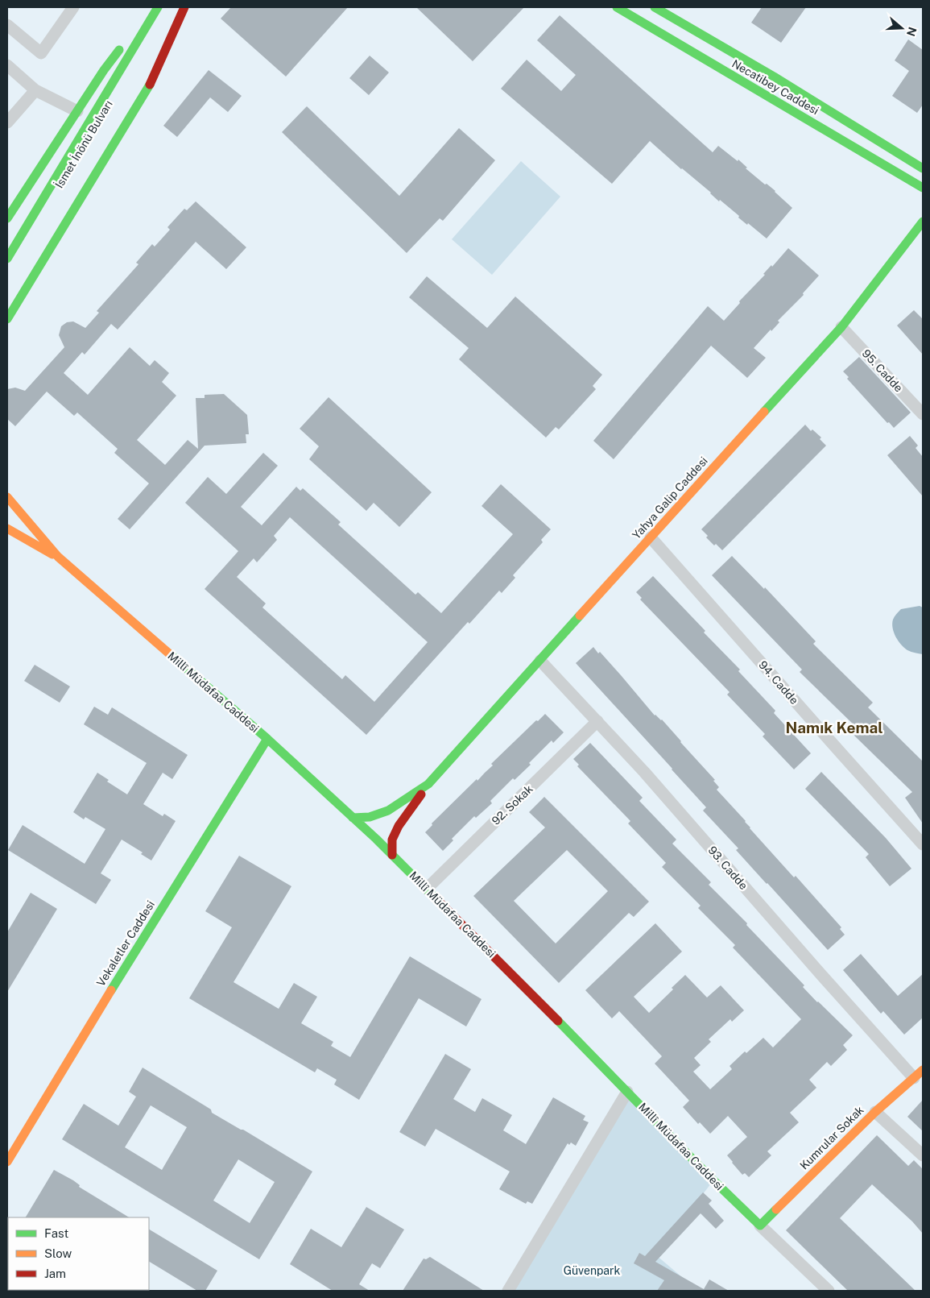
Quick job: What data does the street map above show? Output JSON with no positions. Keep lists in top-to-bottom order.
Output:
{
  "streets": {
    "main road": [
      "Necatibey Caddesi",
      "İsmet İnönü Bulvarı",
      "Yahya Galip Caddesi",
      "Millî Müdafaa Caddesi",
      "Vekaletler Caddesi",
      "Kumrular Sokak"
    ],
    "street": [
      "95. Cadde",
      "94. Cadde",
      "92. Sokak",
      "93. Cadde"
    ]
  },
  "crossings": [
    ["95. Cadde", "Yahya Galip Caddesi"],
    ["Yahya Galip Caddesi", "94. Cadde"],
    ["Yahya Galip Caddesi", "Millî Müdafaa Caddesi"],
    ["Yahya Galip Caddesi", "93. Cadde"],
    ["Millî Müdafaa Caddesi", "92. Sokak"],
    ["Millî Müdafaa Caddesi", "Vekaletler Caddesi"],
    ["Millî Müdafaa Caddesi", "Kumrular Sokak"],
    ["92. Sokak", "93. Cadde"],
    ["93. Cadde", "Kumrular Sokak"]
  ],
  "districts": ["Namık Kemal"],
  "parks": ["Güvenpark"],
  "legend": ["Fast", "Slow", "Jam"],
  "north": "right"
}
